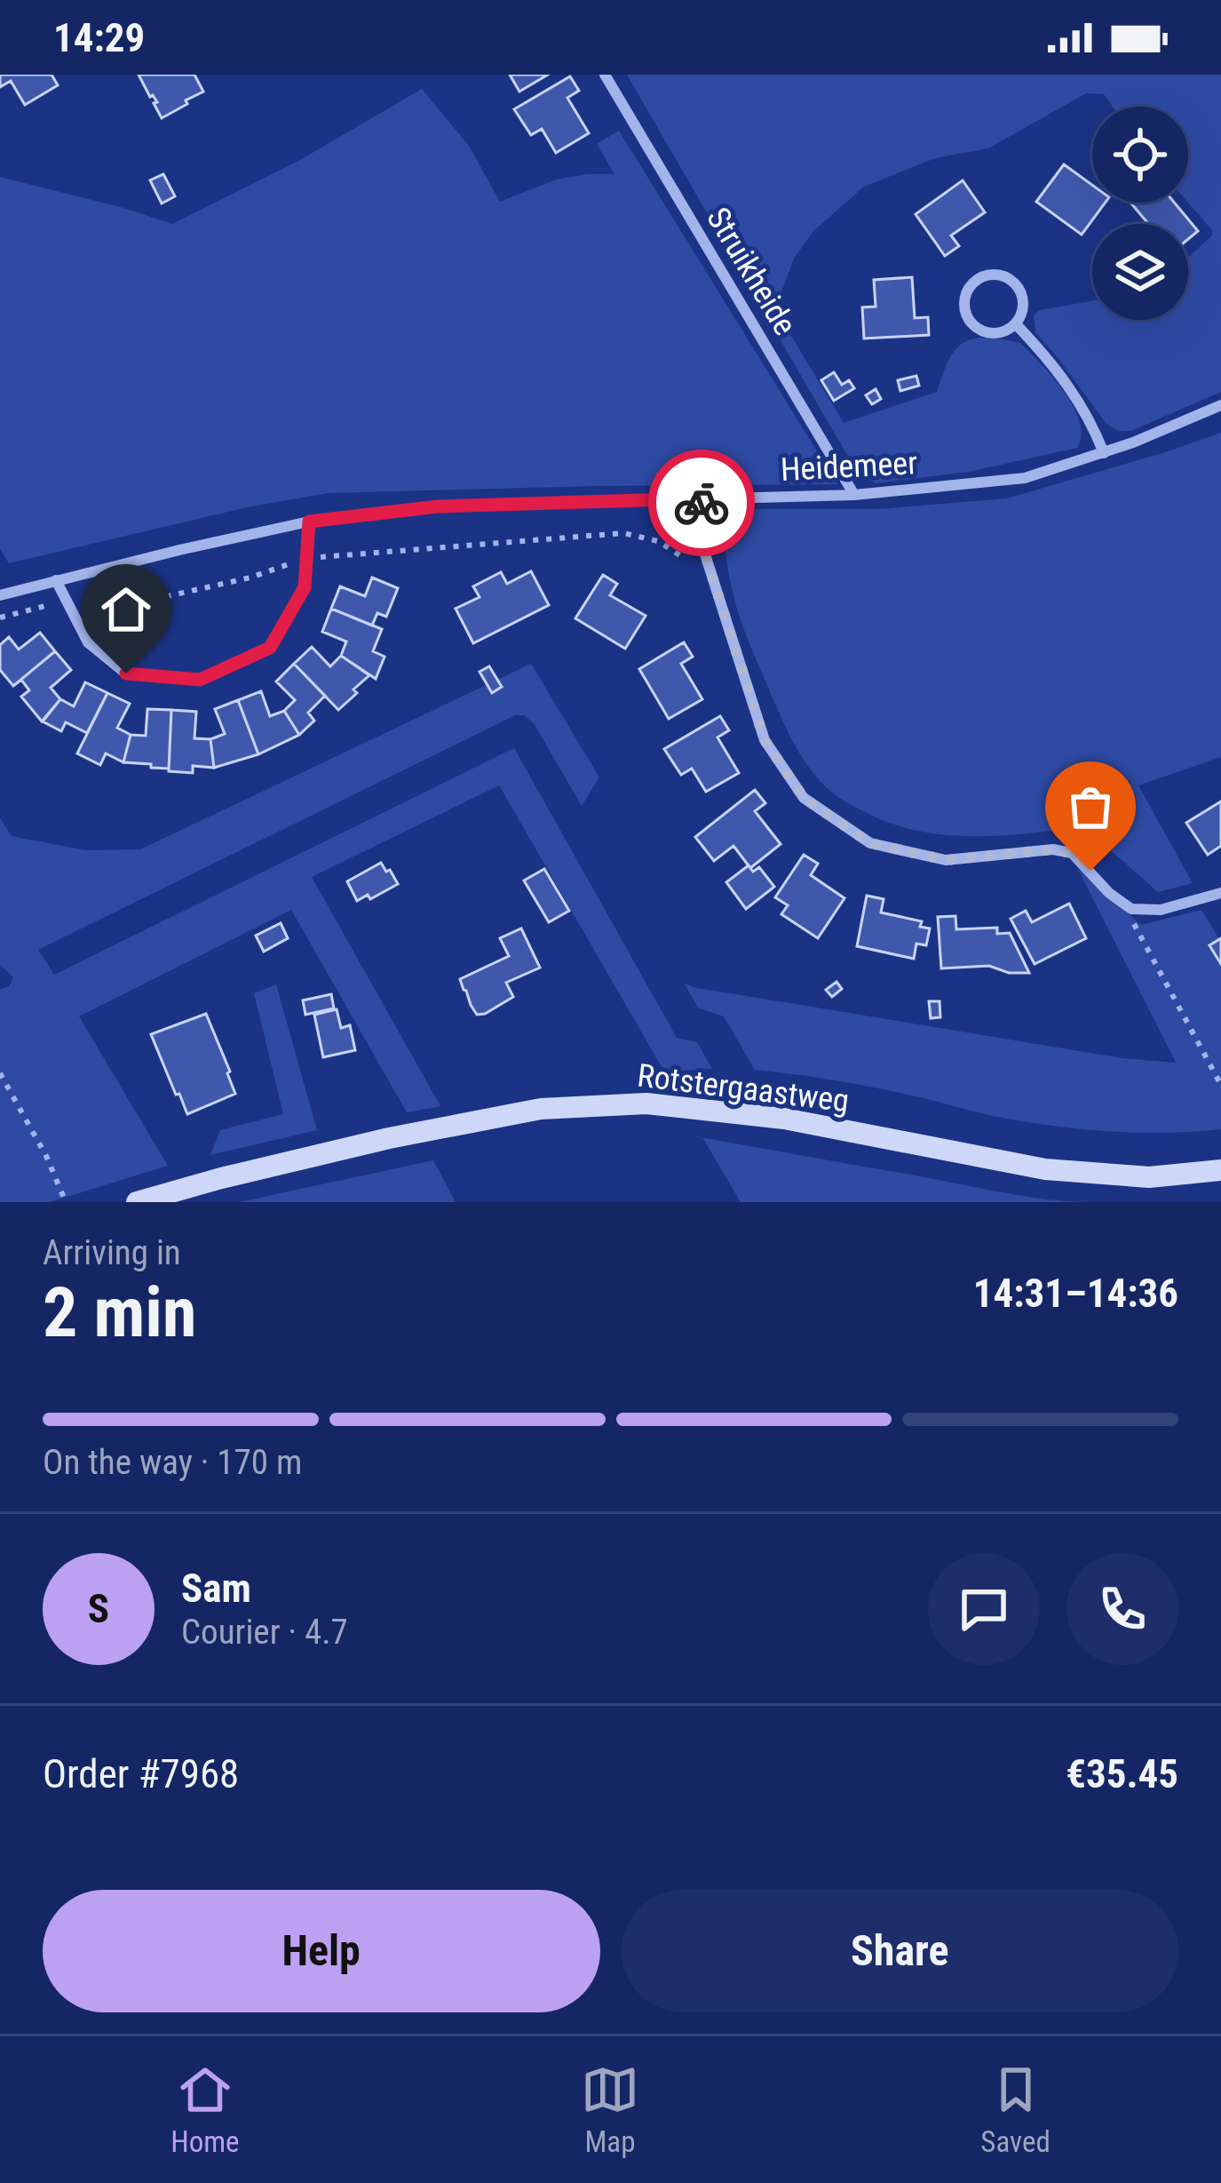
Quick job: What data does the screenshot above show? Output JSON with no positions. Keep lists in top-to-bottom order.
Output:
{
  "streets": {
    "street": ["Struikheide", "Heidemeer", "Rotstergaastweg"]
  },
  "crossings": [
    ["Struikheide", "Heidemeer"]
  ],
  "page": {
    "status": "14:29",
    "heading": ["2 min", "Arriving in", "14:31–14:36"],
    "panel": [
      "Sam",
      "Courier · 4.7",
      "Order #7968",
      "€35.45"
    ],
    "bar": "On the way · 170 m",
    "round": "S",
    "buttons": ["Help", "Share"],
    "tabs": ["Home", "Map", "Saved"]
  }
}
